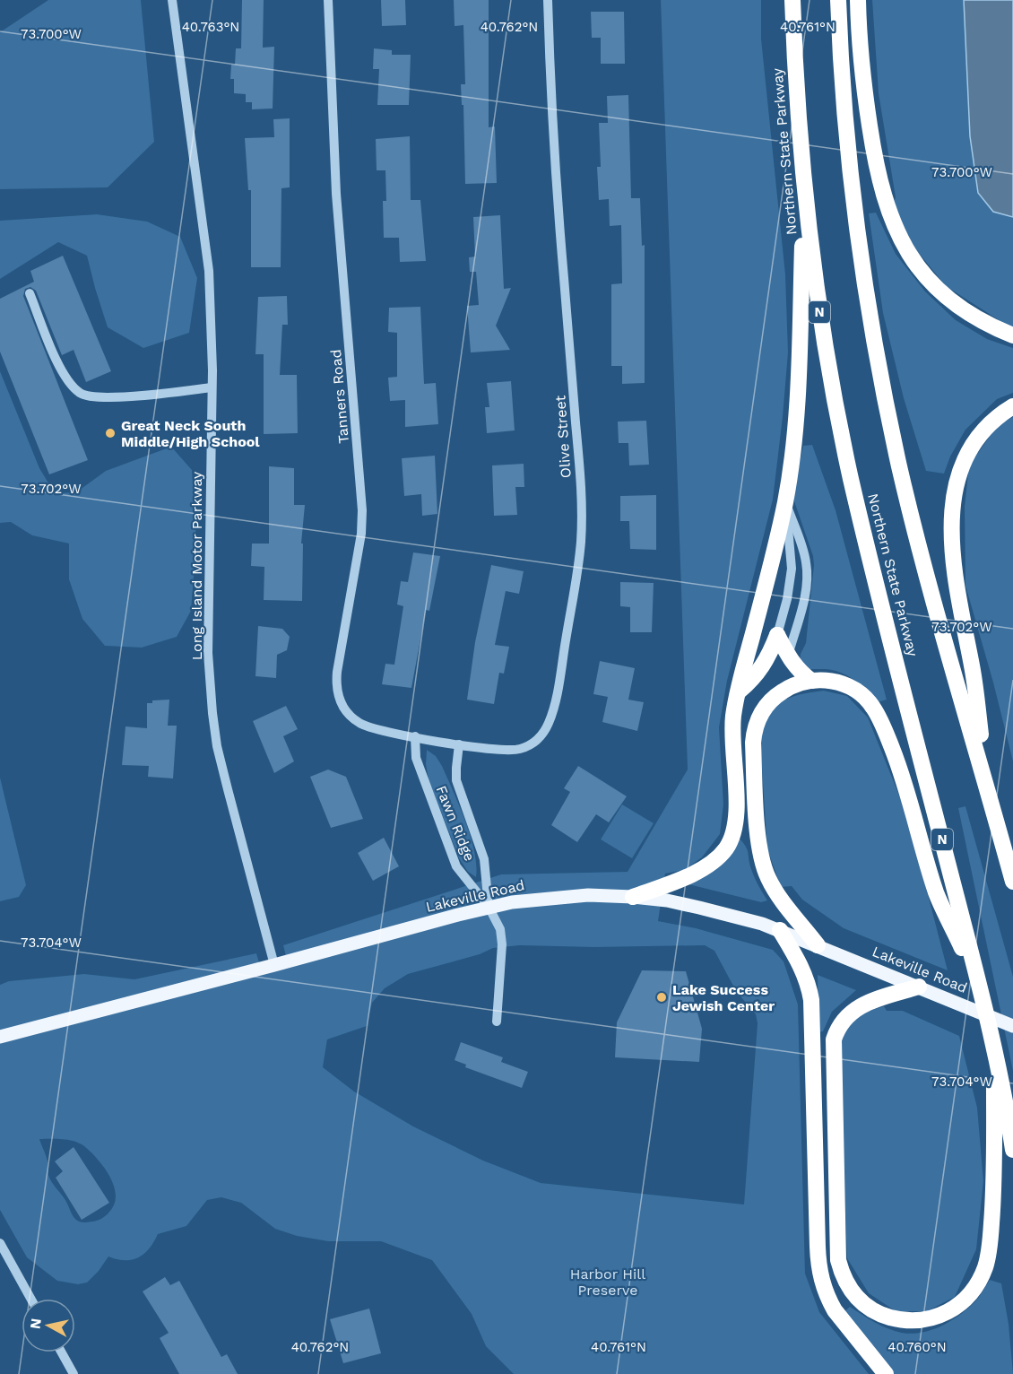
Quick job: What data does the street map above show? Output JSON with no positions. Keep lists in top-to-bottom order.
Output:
{
  "streets": {
    "highway": ["Northern State Parkway", "N"],
    "main road": ["Lakeville Road"],
    "street": [
      "Tanners Road",
      "Olive Street",
      "Long Island Motor Parkway",
      "Fawn Ridge"
    ]
  },
  "crossings": [
    ["Tanners Road", "Olive Street"],
    ["Tanners Road", "Fawn Ridge"],
    ["Olive Street", "Fawn Ridge"],
    ["Long Island Motor Parkway", "Lakeville Road"],
    ["Fawn Ridge", "Lakeville Road"]
  ],
  "parks": ["Harbor Hill Preserve"],
  "places": ["Great Neck South Middle/High School", "Lake Success Jewish Center"],
  "north": "left",
  "coordinates": [
    "40.763°N",
    "40.762°N",
    "40.761°N",
    "73.700°W",
    "73.702°W",
    "73.704°W",
    "40.760°N"
  ]
}
